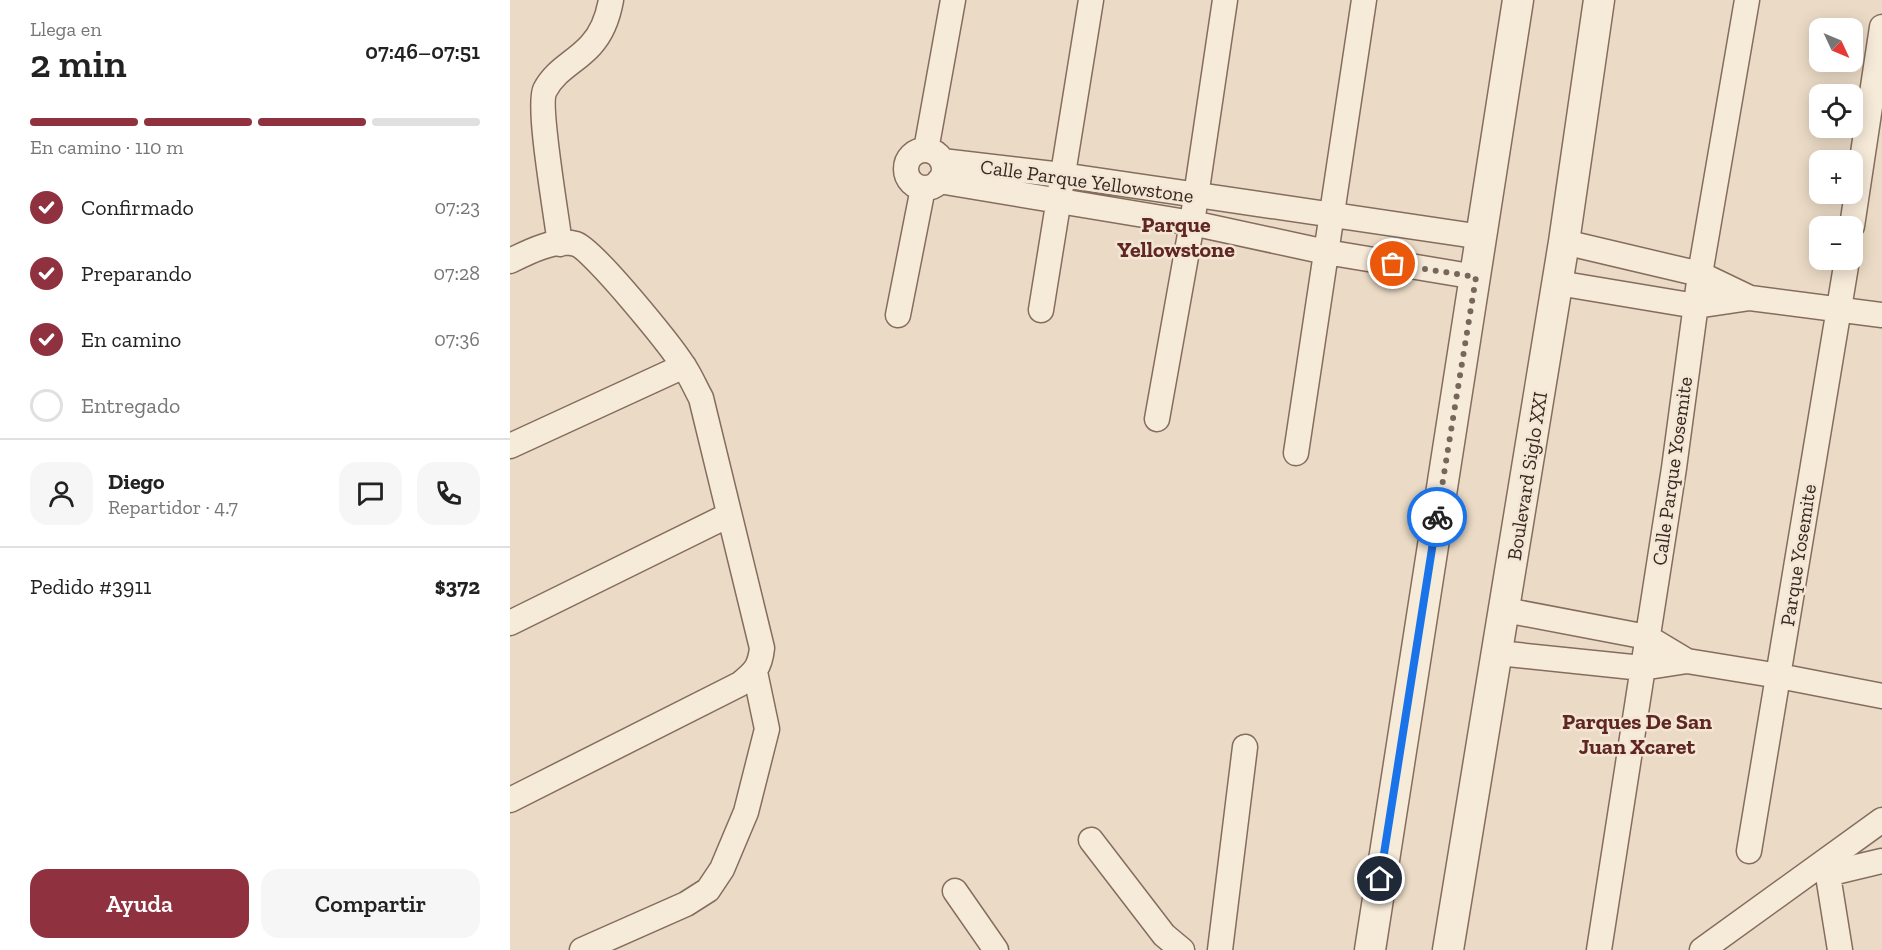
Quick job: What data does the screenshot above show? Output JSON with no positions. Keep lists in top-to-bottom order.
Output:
{
  "streets": {
    "street": [
      "Calle Parque Yellowstone",
      "Calle Parque Yosemite",
      "Boulevard Siglo XXI",
      "Parque Yosemite"
    ]
  },
  "districts": ["Parque Yellowstone", "Parques De San Juan Xcaret"],
  "north": "bottom right",
  "page": {
    "heading": ["2 min", "Llega en", "07:46–07:51"],
    "panel": [
      "Diego",
      "Repartidor · 4.7",
      "Pedido #3911",
      "$372"
    ],
    "map_buttons": ["+", "−"],
    "bar": "En camino · 110 m",
    "list": [
      ["Confirmado", "07:23"],
      ["Preparando", "07:28"],
      ["En camino", "07:36"],
      "Entregado"
    ],
    "buttons": ["Ayuda", "Compartir"]
  }
}
